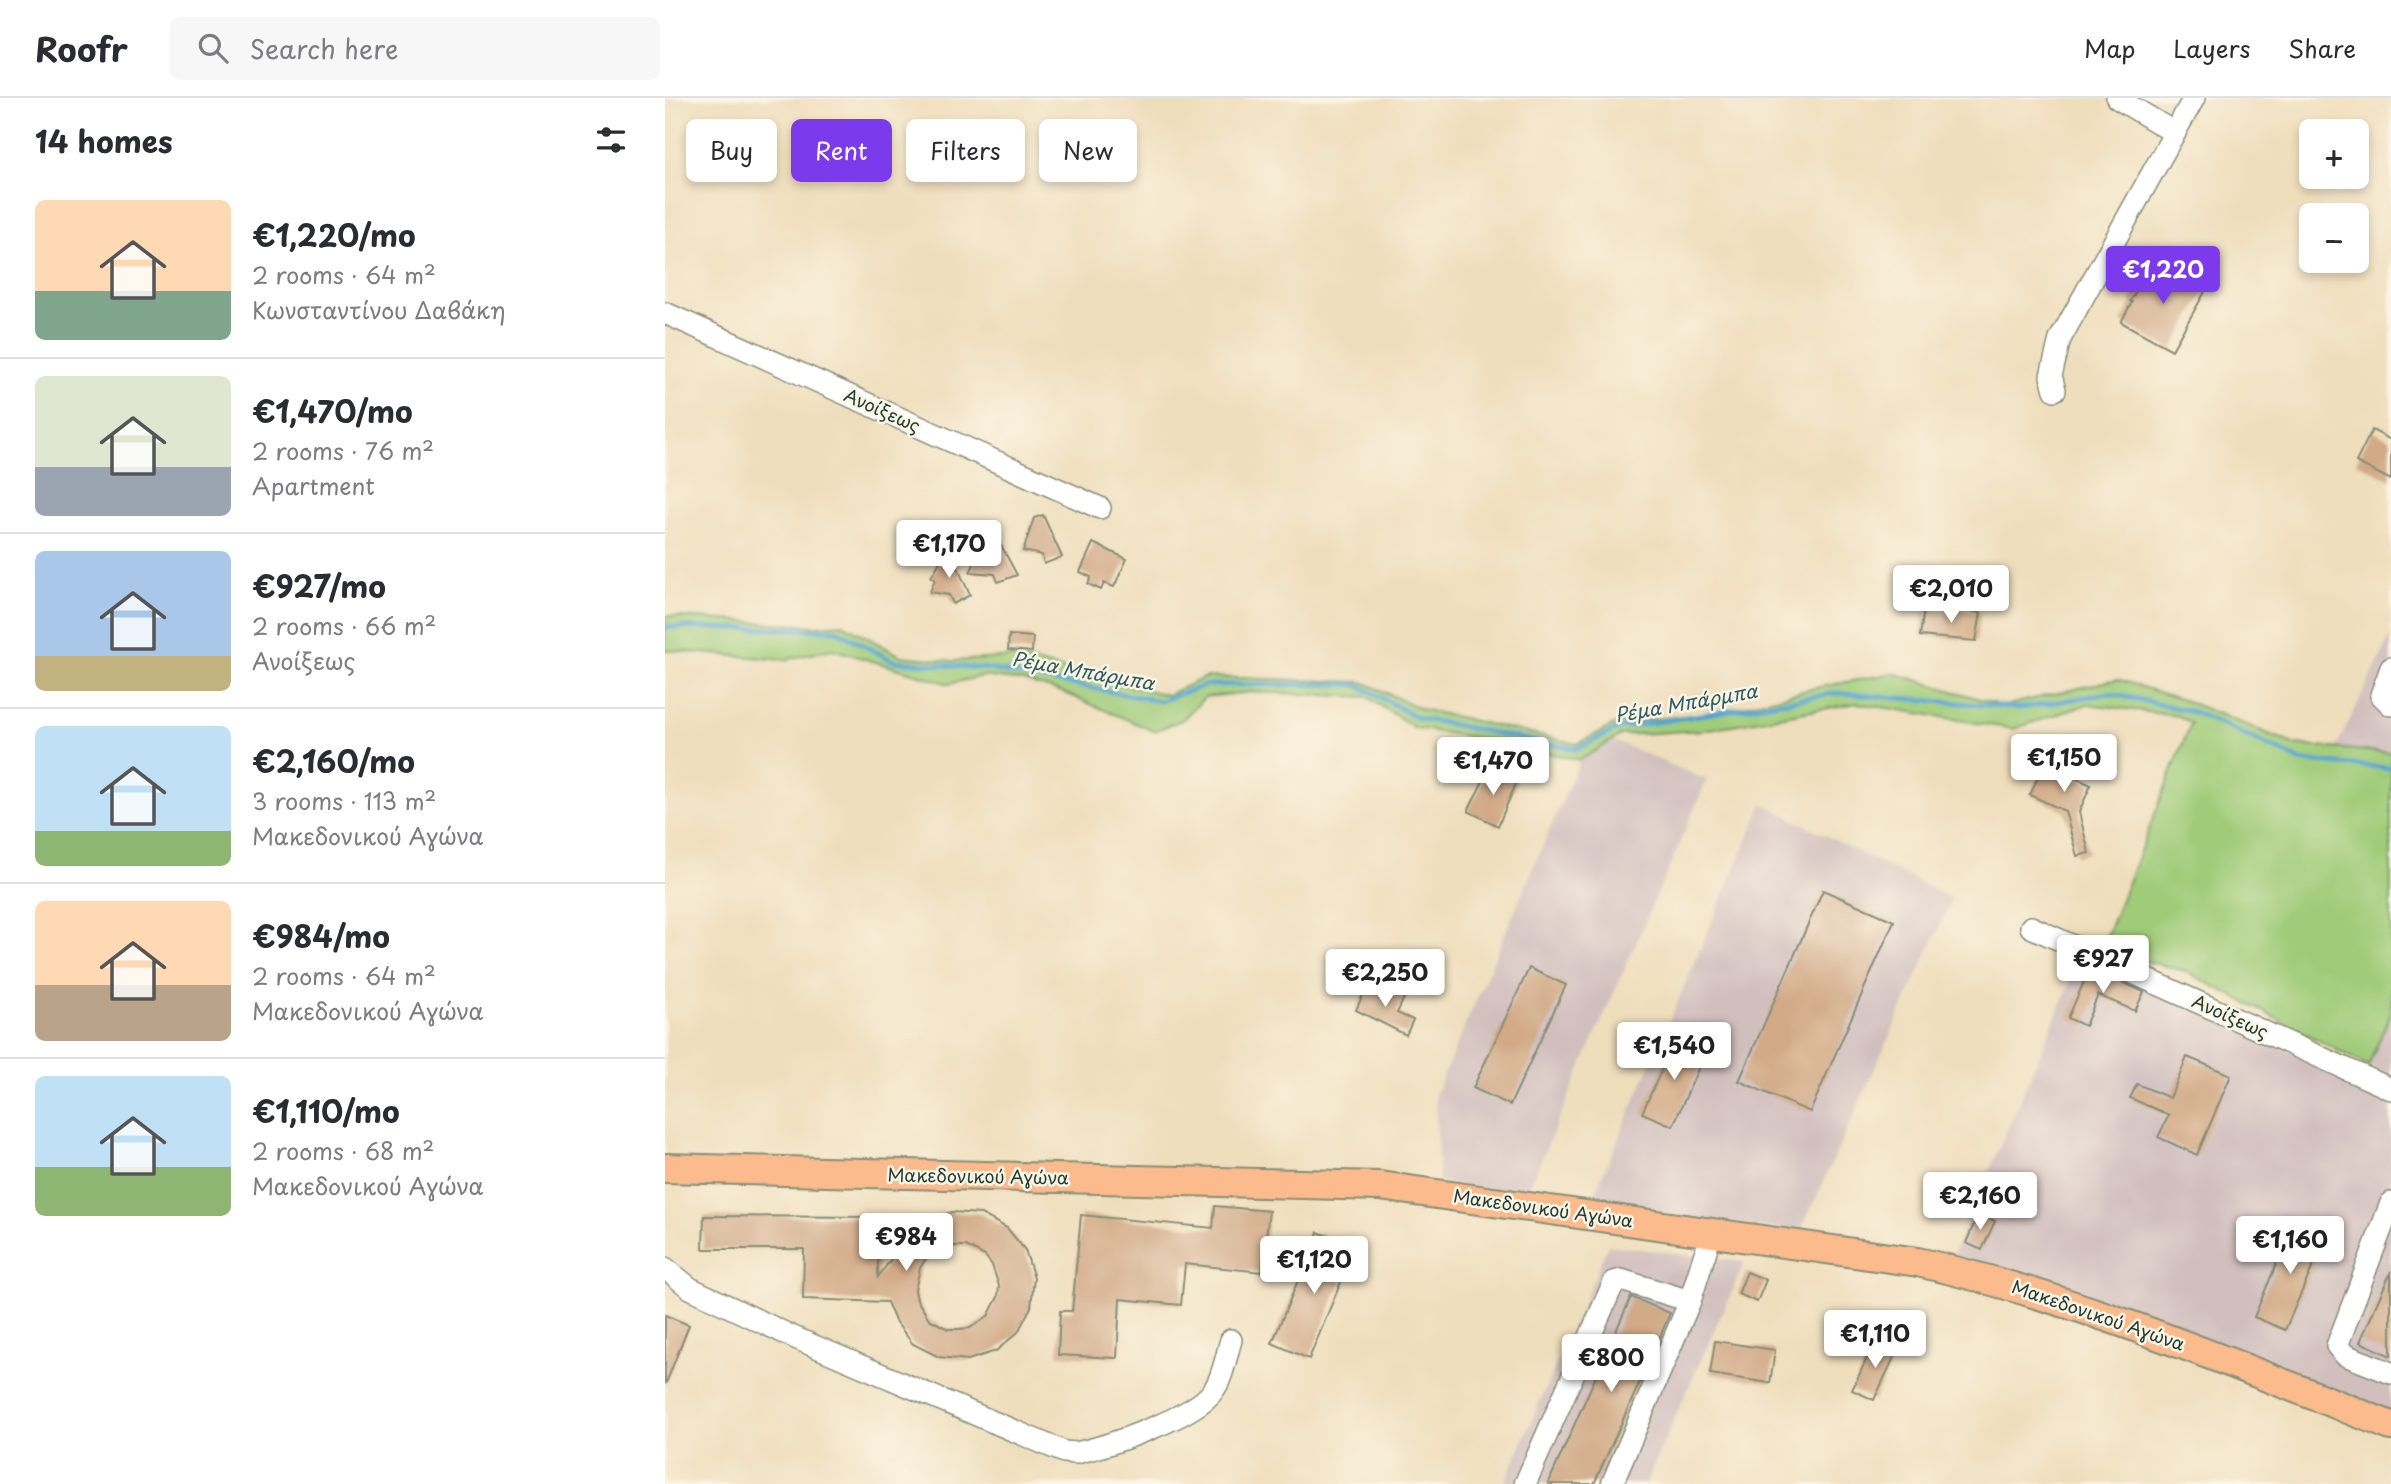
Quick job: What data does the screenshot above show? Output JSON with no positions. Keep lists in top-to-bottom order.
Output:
{
  "streets": {
    "main road": ["Μακεδονικού Αγώνα"],
    "street": ["Ανοίξεως"]
  },
  "water": ["Ρέμα Μπάρμπα"],
  "page": {
    "header": "Roofr",
    "search": "Search here",
    "nav": ["Map", "Layers", "Share"],
    "heading": "14 homes",
    "map_buttons": ["+", "−"],
    "chip": [
      "Buy",
      "Rent",
      "Filters",
      "New"
    ],
    "list": [
      {
        "name": "€1,220/mo",
        "note": "2 rooms · 64 m² · Κωνσταντίνου Δαβάκη"
      },
      {
        "name": "€1,470/mo",
        "note": "2 rooms · 76 m² · Apartment"
      },
      {
        "name": "€927/mo",
        "note": "2 rooms · 66 m² · Ανοίξεως"
      },
      {
        "name": "€2,160/mo",
        "note": "3 rooms · 113 m² · Μακεδονικού Αγώνα"
      },
      {
        "name": "€984/mo",
        "note": "2 rooms · 64 m² · Μακεδονικού Αγώνα"
      },
      {
        "name": "€1,110/mo",
        "note": "2 rooms · 68 m² · Μακεδονικού Αγώνα"
      }
    ],
    "price": [
      "€1,220",
      "€1,170",
      "€2,010",
      "€1,150",
      "€1,470",
      "€927",
      "€2,250",
      "€1,540",
      "€2,160",
      "€984",
      "€1,160",
      "€1,120",
      "€1,110",
      "€800"
    ]
  }
}
